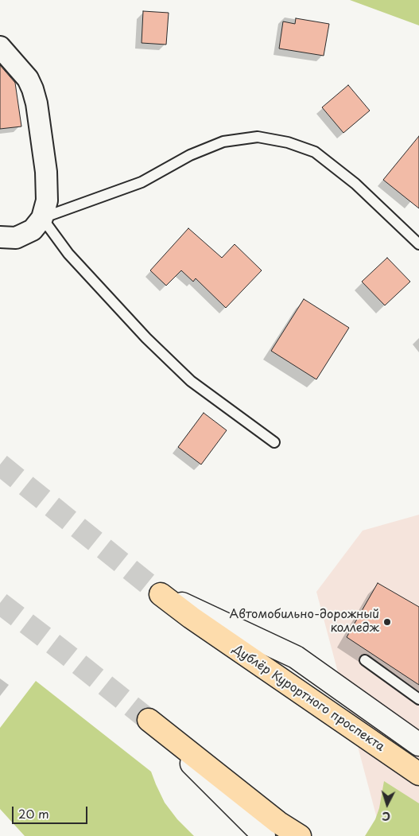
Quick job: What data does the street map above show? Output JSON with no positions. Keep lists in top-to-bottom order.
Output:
{
  "streets": {
    "main road": ["Дублёр Курортного проспекта"]
  },
  "places": ["Автомобильно-дорожный колледж"],
  "scale_bar": "20 m",
  "north": "bottom"
}
